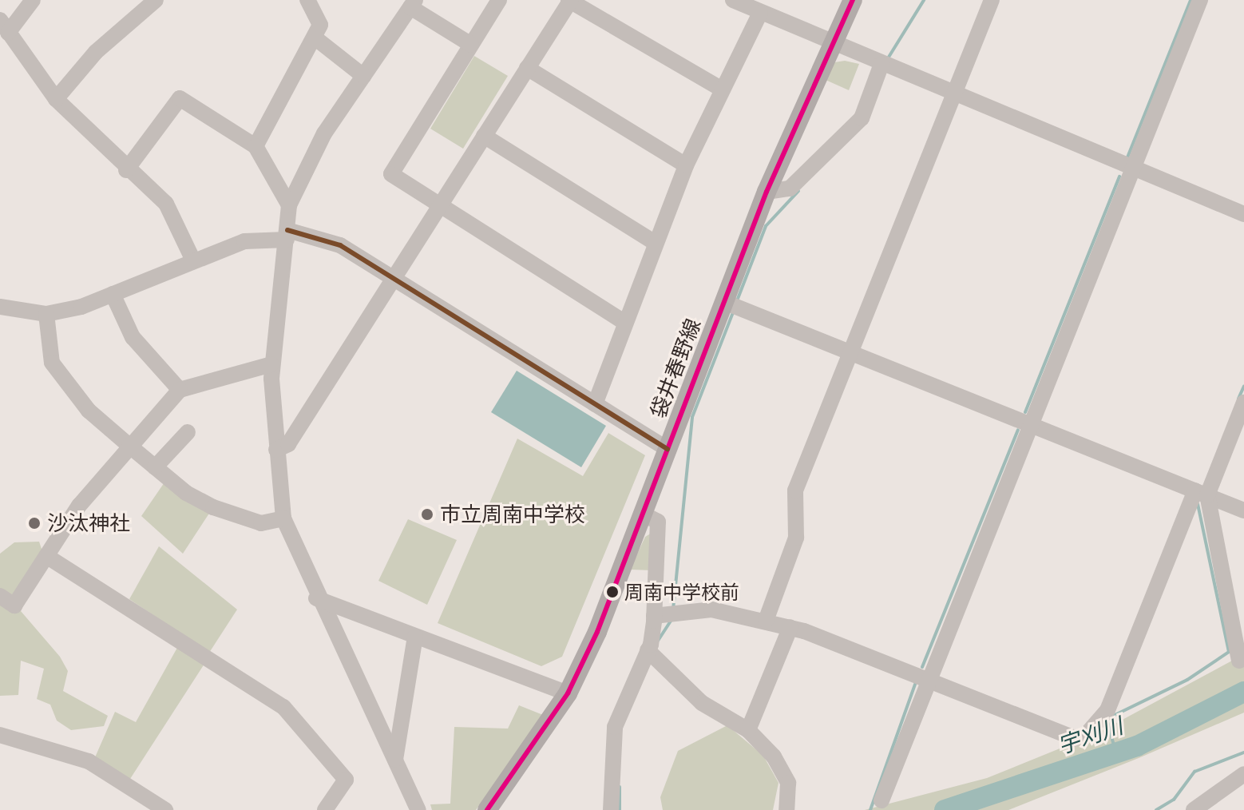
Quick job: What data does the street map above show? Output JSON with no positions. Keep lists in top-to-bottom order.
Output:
{
  "streets": {
    "main road": ["袋井春野線"]
  },
  "water": ["宇刈川"],
  "places": ["市立周南中学校", "沙汰神社", "周南中学校前"]
}
